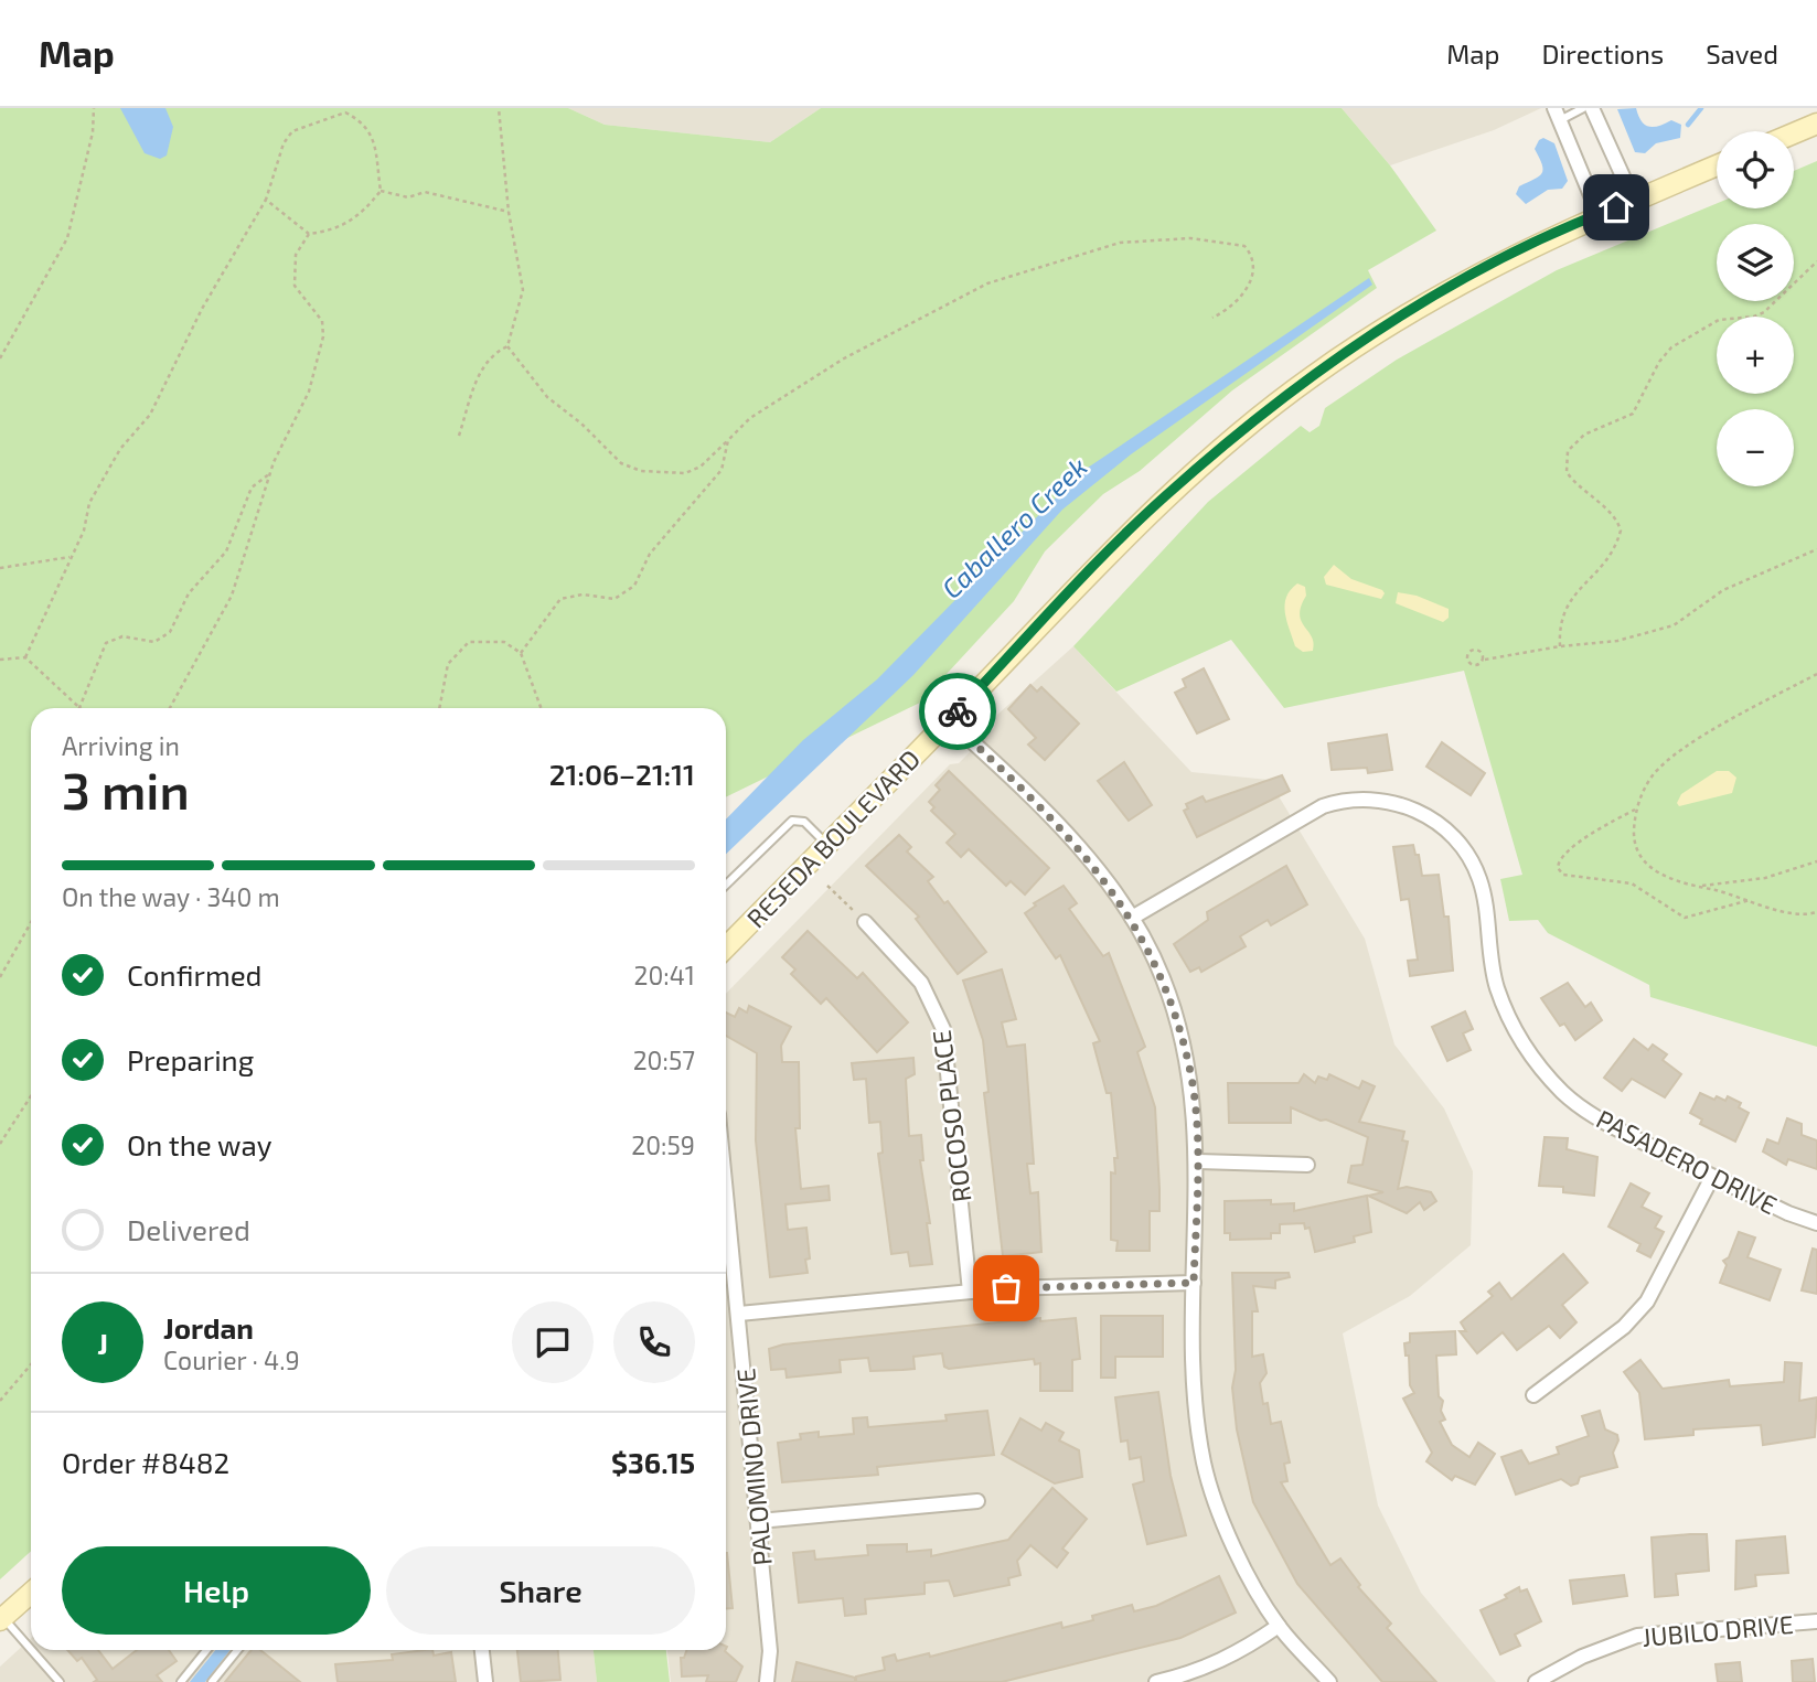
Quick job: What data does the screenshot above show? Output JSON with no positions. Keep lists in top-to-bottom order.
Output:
{
  "streets": {
    "main road": ["RESEDA BOULEVARD"],
    "street": [
      "ROCOSO PLACE",
      "PASADERO DRIVE",
      "PALOMINO DRIVE",
      "JUBILO DRIVE"
    ]
  },
  "water": ["Caballero Creek"],
  "page": {
    "header": "Map",
    "nav": ["Map", "Directions", "Saved"],
    "map_buttons": ["+", "−"],
    "heading": ["3 min", "Arriving in", "21:06–21:11"],
    "panel": [
      "Jordan",
      "Courier · 4.9",
      "Order #8482",
      "$36.15"
    ],
    "bar": "On the way · 340 m",
    "list": [
      ["Confirmed", "20:41"],
      ["Preparing", "20:57"],
      ["On the way", "20:59"],
      "Delivered"
    ],
    "round": "J",
    "buttons": ["Help", "Share"]
  }
}
